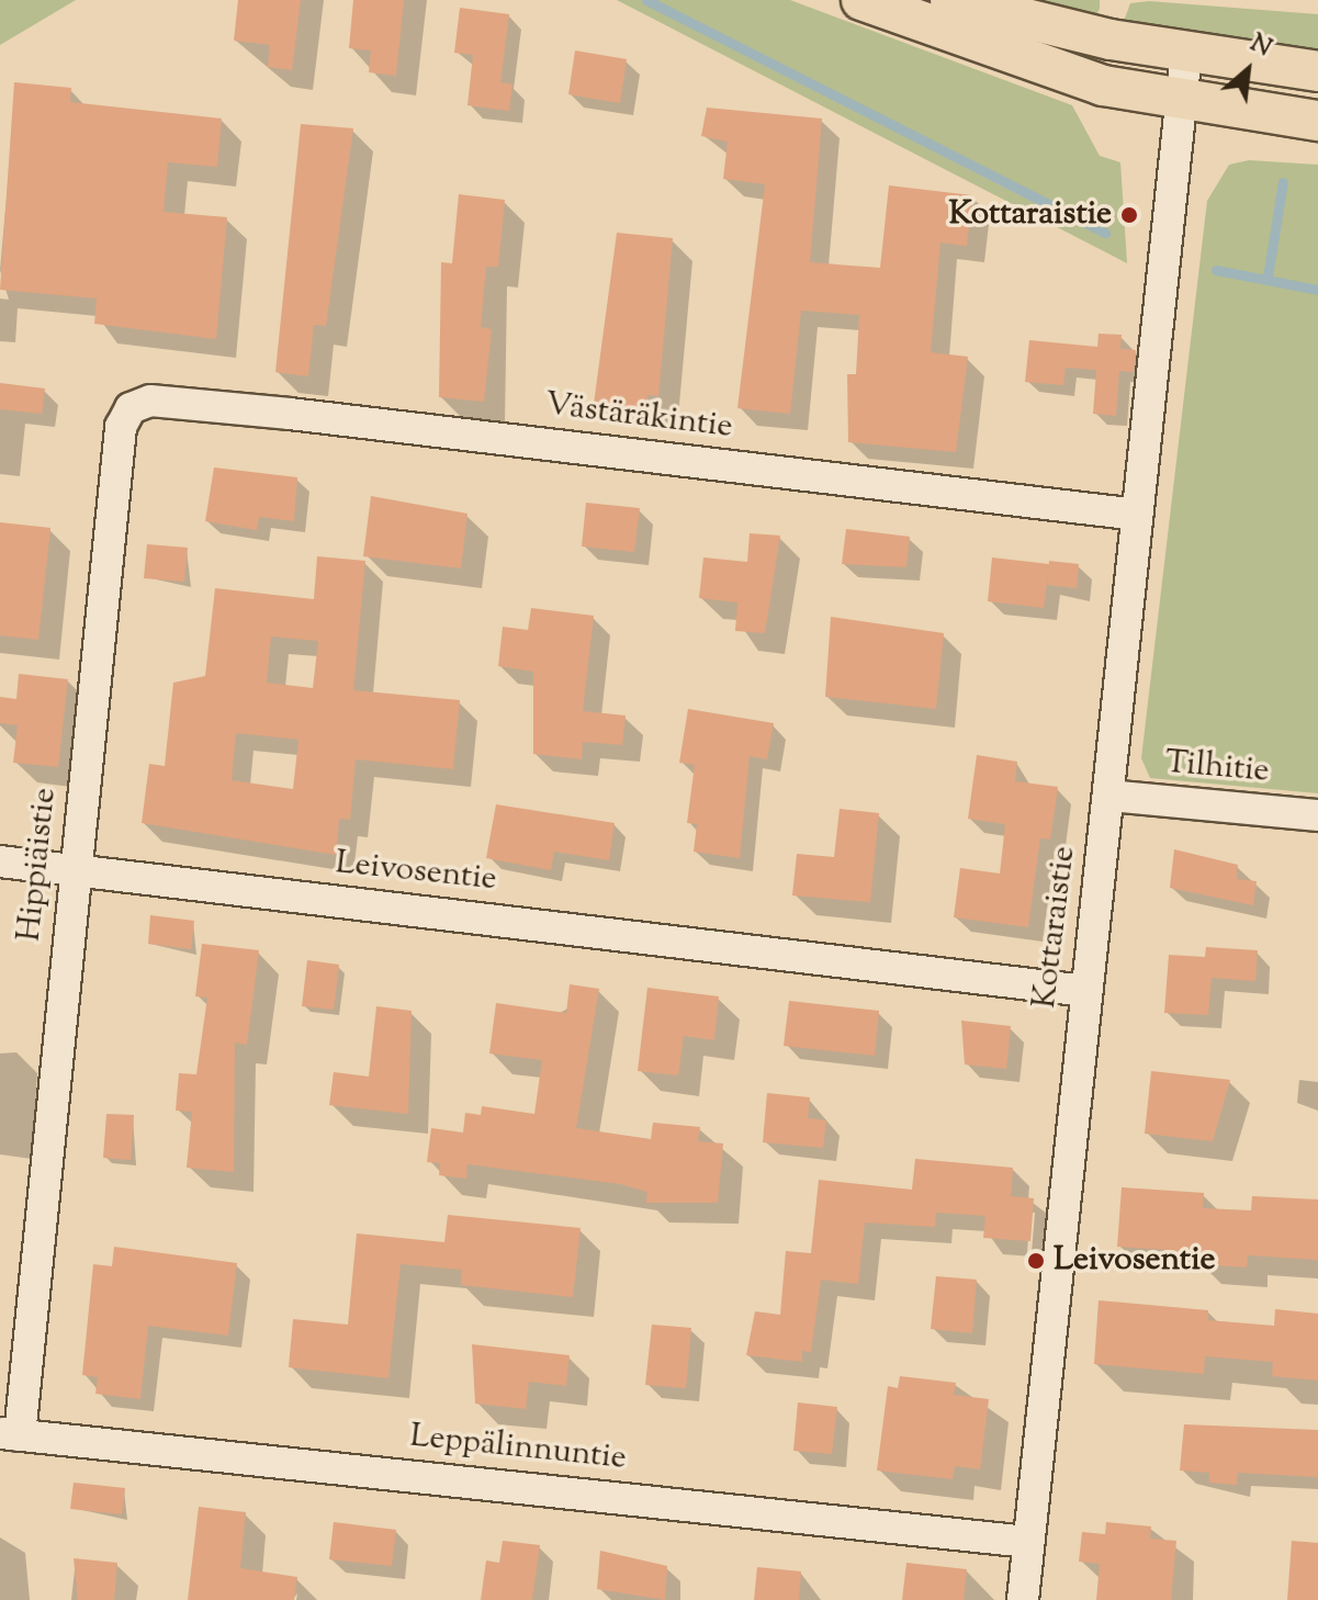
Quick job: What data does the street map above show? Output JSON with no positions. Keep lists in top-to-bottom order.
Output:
{
  "streets": {
    "street": [
      "Västäräkintie",
      "Tilhitie",
      "Hippiäistie",
      "Leivosentie",
      "Kottaraistie",
      "Leppälinnuntie"
    ]
  },
  "crossings": [
    ["Västäräkintie", "Hippiäistie"],
    ["Västäräkintie", "Kottaraistie"],
    ["Tilhitie", "Kottaraistie"],
    ["Hippiäistie", "Leivosentie"],
    ["Hippiäistie", "Leppälinnuntie"],
    ["Leivosentie", "Kottaraistie"],
    ["Kottaraistie", "Leppälinnuntie"]
  ],
  "places": ["Kottaraistie", "Leivosentie"],
  "north": "top right"
}
